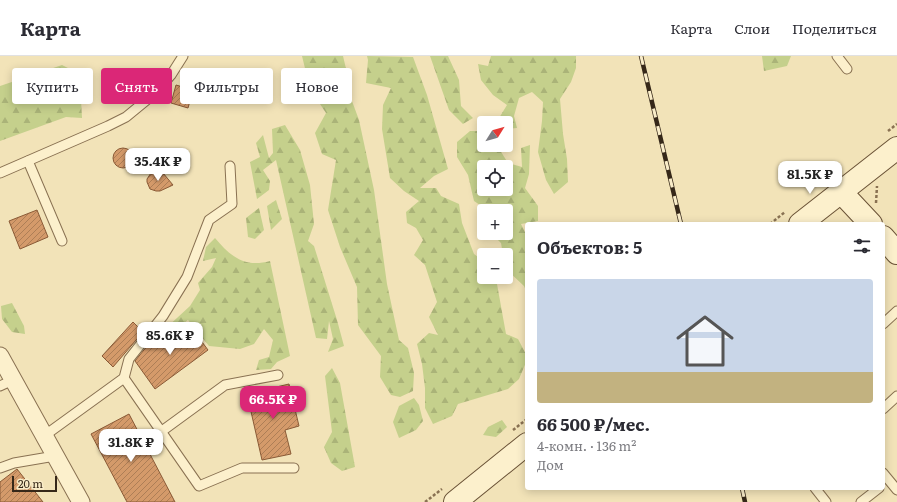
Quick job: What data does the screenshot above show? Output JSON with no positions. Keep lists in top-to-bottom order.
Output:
{
  "scale_bar": "20 m",
  "north": "top right",
  "page": {
    "header": "Карта",
    "nav": ["Карта", "Слои", "Поделиться"],
    "chip": [
      "Купить",
      "Снять",
      "Фильтры",
      "Новое"
    ],
    "map_buttons": ["+", "−"],
    "price": [
      "35.4K ₽",
      "81.5K ₽",
      "85.6K ₽",
      "66.5K ₽",
      "31.8K ₽"
    ],
    "heading": "Объектов: 5",
    "list": [
      {
        "name": "66 500 ₽/мес.",
        "note": "4-комн. · 136 m² · Дом"
      }
    ],
    "scale": "20 m"
  }
}
